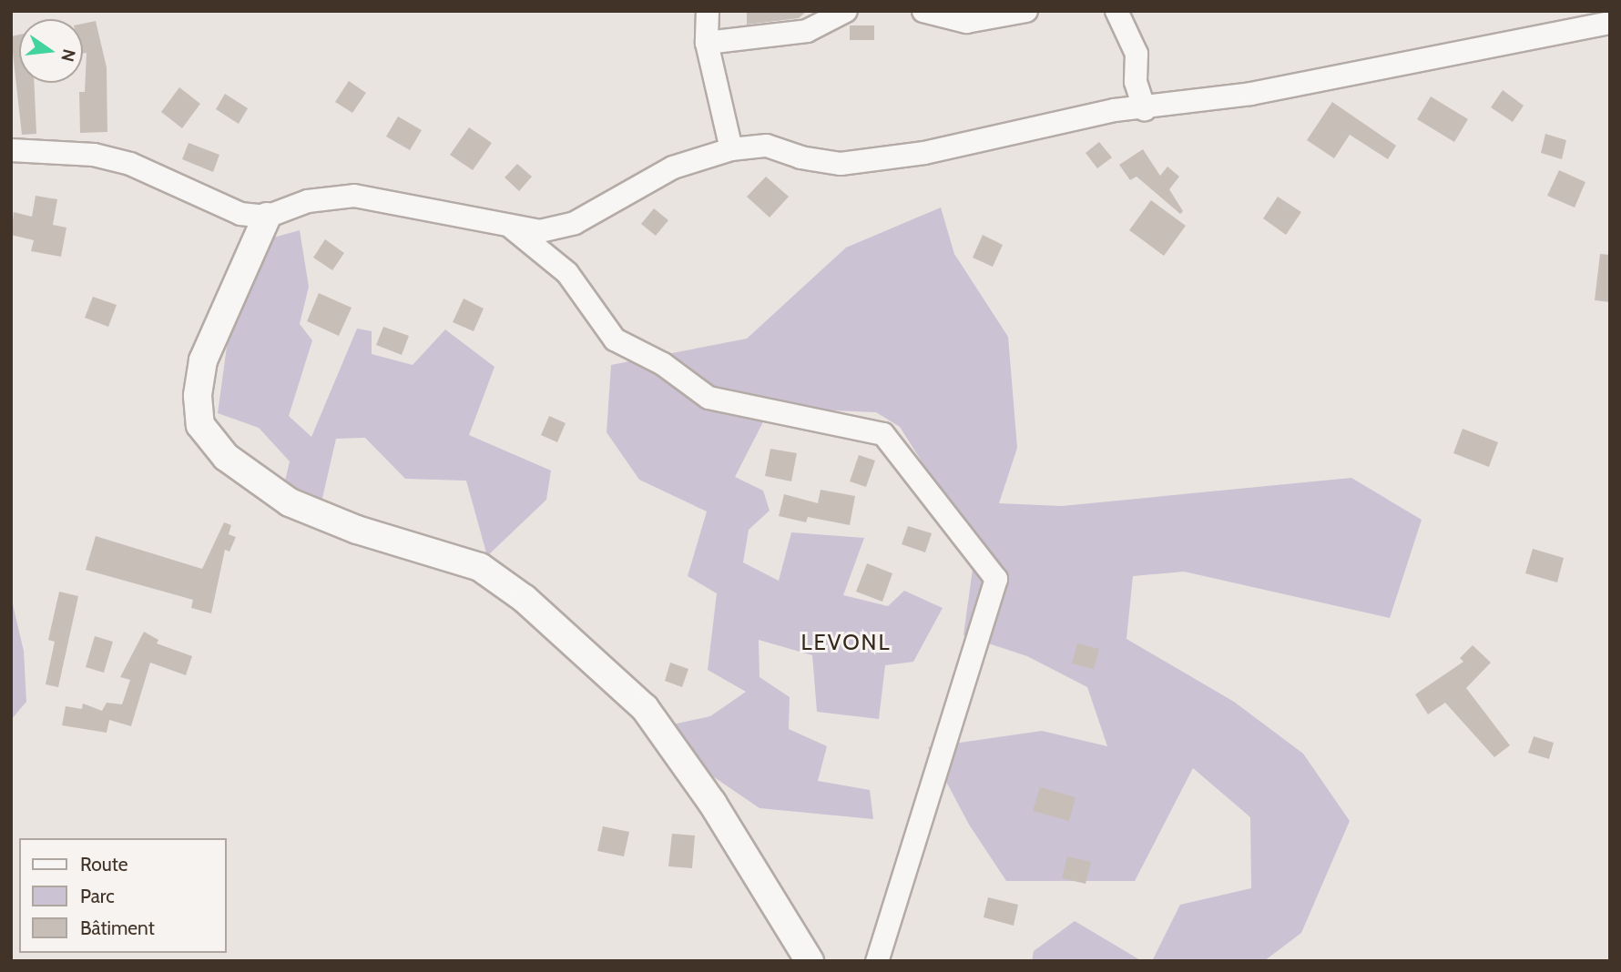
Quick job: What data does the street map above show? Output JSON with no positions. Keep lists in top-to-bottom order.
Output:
{
  "districts": ["LEVONL"],
  "legend": ["Route", "Parc", "Bâtiment"],
  "north": "right"
}
